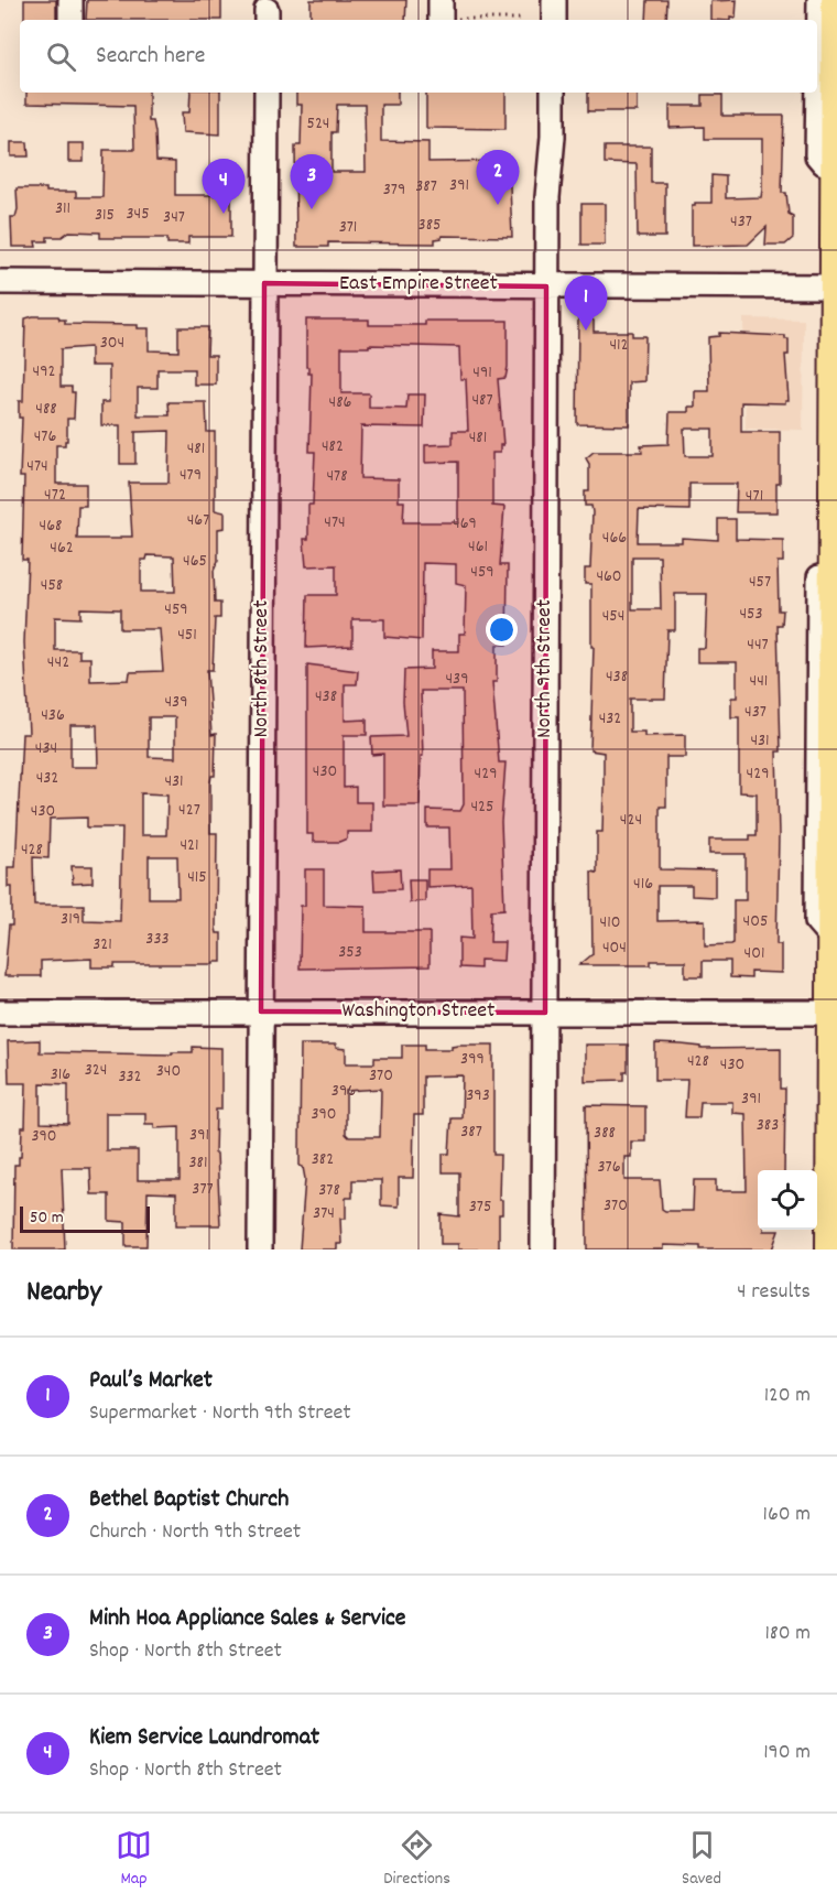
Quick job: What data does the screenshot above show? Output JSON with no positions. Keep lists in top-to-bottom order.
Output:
{
  "streets": {
    "street": [
      "East Empire Street",
      "North 8th Street",
      "North 9th Street",
      "Washington Street"
    ]
  },
  "crossings": [
    ["East Empire Street", "North 8th Street"],
    ["East Empire Street", "North 9th Street"],
    ["North 8th Street", "Washington Street"],
    ["North 9th Street", "Washington Street"]
  ],
  "house_numbers": [
    "524",
    "391",
    "387",
    "379",
    "311",
    "345",
    "315",
    "347",
    "437",
    "385",
    "371",
    "304",
    "412",
    "492",
    "491",
    "487",
    "486",
    "488",
    "476",
    "481",
    "482",
    "481",
    "474",
    "479",
    "478",
    "472",
    "471",
    "467",
    "474",
    "469",
    "468",
    "466",
    "461",
    "462",
    "465",
    "459",
    "460",
    "457",
    "458",
    "459",
    "453",
    "454",
    "451",
    "447",
    "442",
    "438",
    "439",
    "441",
    "438",
    "439",
    "437",
    "436",
    "432",
    "431",
    "434",
    "430",
    "429",
    "429",
    "432",
    "431",
    "425",
    "427",
    "430",
    "424",
    "421",
    "428",
    "415",
    "416",
    "319",
    "405",
    "410",
    "333",
    "321",
    "404",
    "353",
    "401",
    "399",
    "428",
    "430",
    "324",
    "340",
    "316",
    "370",
    "332",
    "396",
    "393",
    "391",
    "390",
    "383",
    "387",
    "388",
    "391",
    "390",
    "382",
    "381",
    "376",
    "377",
    "378",
    "370",
    "375",
    "374"
  ],
  "scale_bar": "50 m",
  "page": {
    "search": "Search here",
    "pins": [
      "2",
      "3",
      "4",
      "1"
    ],
    "scale": "50 m",
    "heading": ["Nearby", "4 results"],
    "list": [
      {
        "mark": "1",
        "name": "Paul’s Market",
        "note": "Supermarket · North 9th Street",
        "value": "120 m"
      },
      {
        "mark": "2",
        "name": "Bethel Baptist Church",
        "note": "Church · North 9th Street",
        "value": "160 m"
      },
      {
        "mark": "3",
        "name": "Minh Hoa Appliance Sales & Service",
        "note": "Shop · North 8th Street",
        "value": "180 m"
      },
      {
        "mark": "4",
        "name": "Kiem Service Laundromat",
        "note": "Shop · North 8th Street",
        "value": "190 m"
      }
    ],
    "nav": ["Map", "Directions", "Saved"]
  }
}
